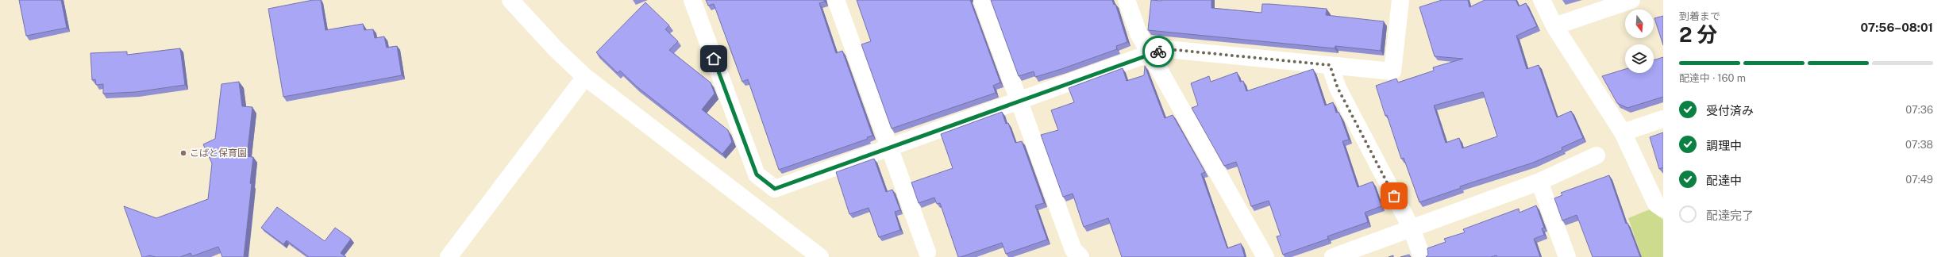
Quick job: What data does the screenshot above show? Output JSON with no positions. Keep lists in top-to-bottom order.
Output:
{
  "places": ["こばと保育園"],
  "north": "bottom",
  "page": {
    "heading": ["2 分", "到着まで", "07:56–08:01"],
    "bar": "配達中 · 160 m",
    "list": [
      ["受付済み", "07:36"],
      ["調理中", "07:38"],
      ["配達中", "07:49"],
      "配達完了"
    ]
  }
}
